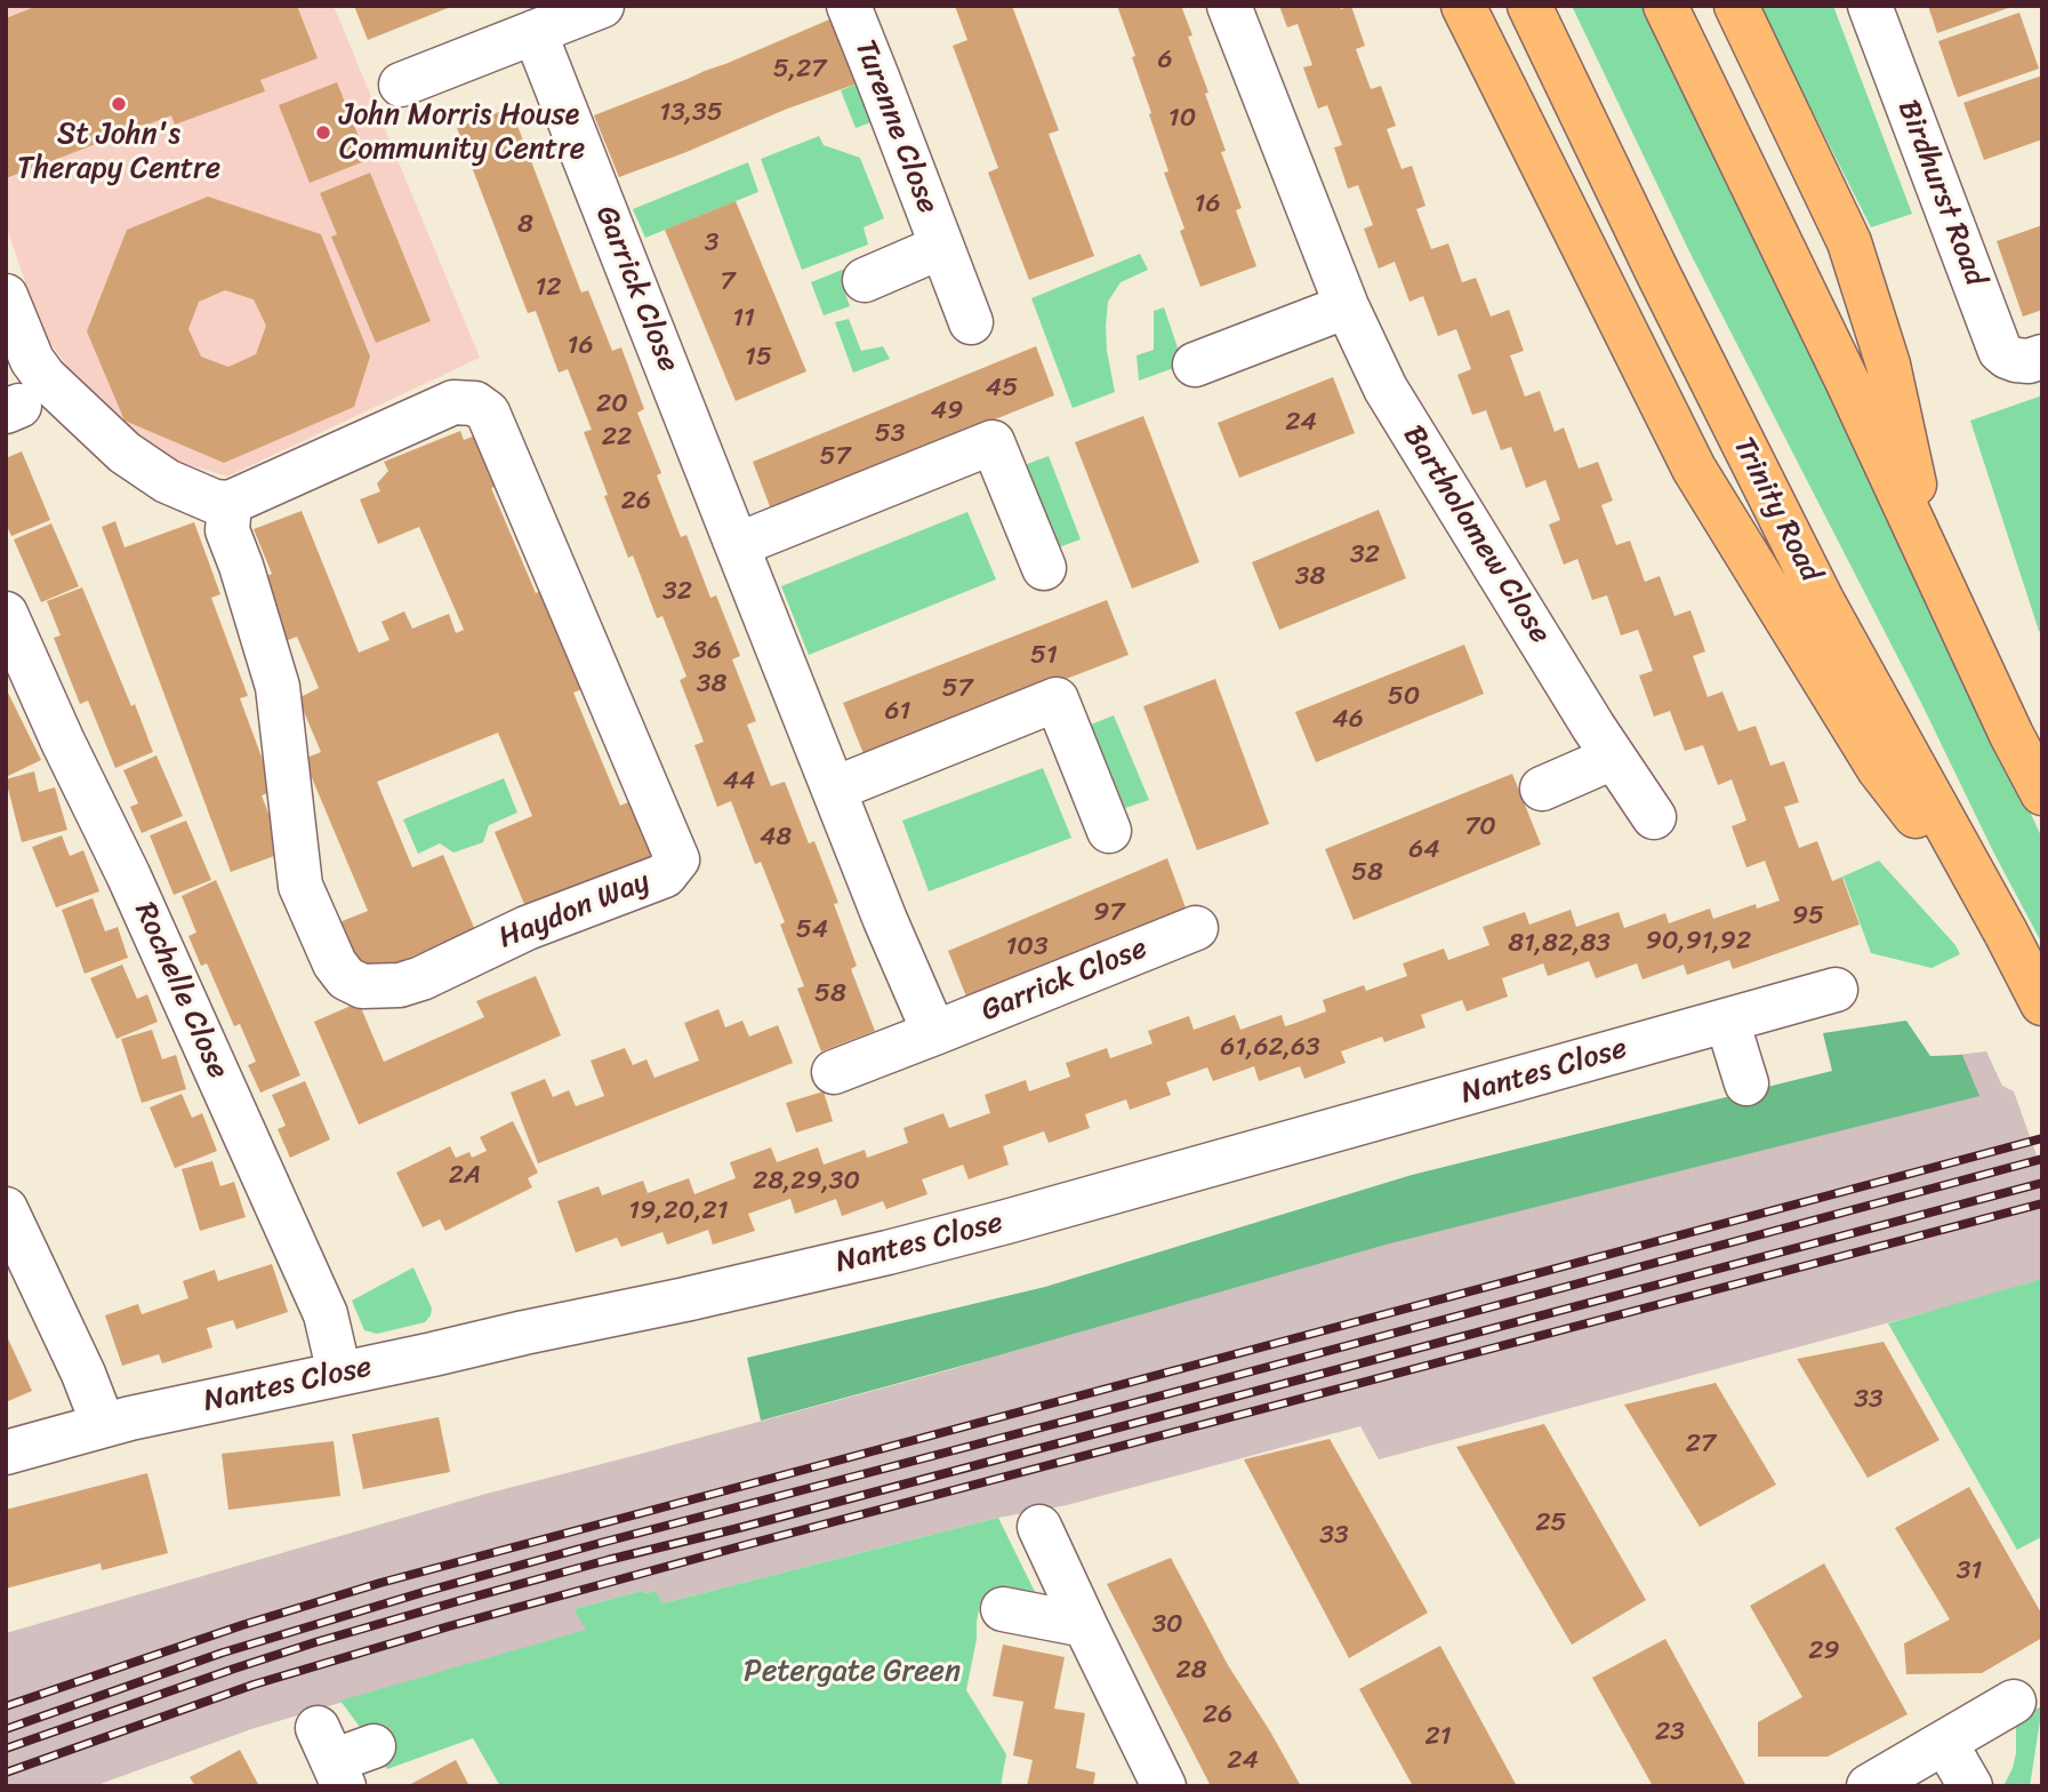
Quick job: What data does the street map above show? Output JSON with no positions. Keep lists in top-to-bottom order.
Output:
{
  "streets": {
    "highway": ["Trinity Road"],
    "street": [
      "Turenne Close",
      "Birdhurst Road",
      "Garrick Close",
      "Bartholomew Close",
      "Haydon Way",
      "Rochelle Close",
      "Nantes Close"
    ]
  },
  "crossings": [
    ["Rochelle Close", "Nantes Close"]
  ],
  "parks": ["Petergate Green"],
  "places": ["St John's Therapy Centre", "John Morris House Community Centre"],
  "house_numbers": [
    "6",
    "5,27",
    "13,35",
    "10",
    "16",
    "8",
    "3",
    "7",
    "12",
    "11",
    "16",
    "15",
    "45",
    "20",
    "49",
    "24",
    "53",
    "22",
    "57",
    "26",
    "32",
    "38",
    "32",
    "36",
    "51",
    "38",
    "57",
    "50",
    "61",
    "46",
    "44",
    "70",
    "48",
    "64",
    "58",
    "97",
    "95",
    "54",
    "90,91,92",
    "81,82,83",
    "103",
    "58",
    "61,62,63",
    "2A",
    "28,29,30",
    "19,20,21",
    "33",
    "27",
    "25",
    "33",
    "31",
    "30",
    "29",
    "28",
    "26",
    "23",
    "21",
    "24"
  ]
}
